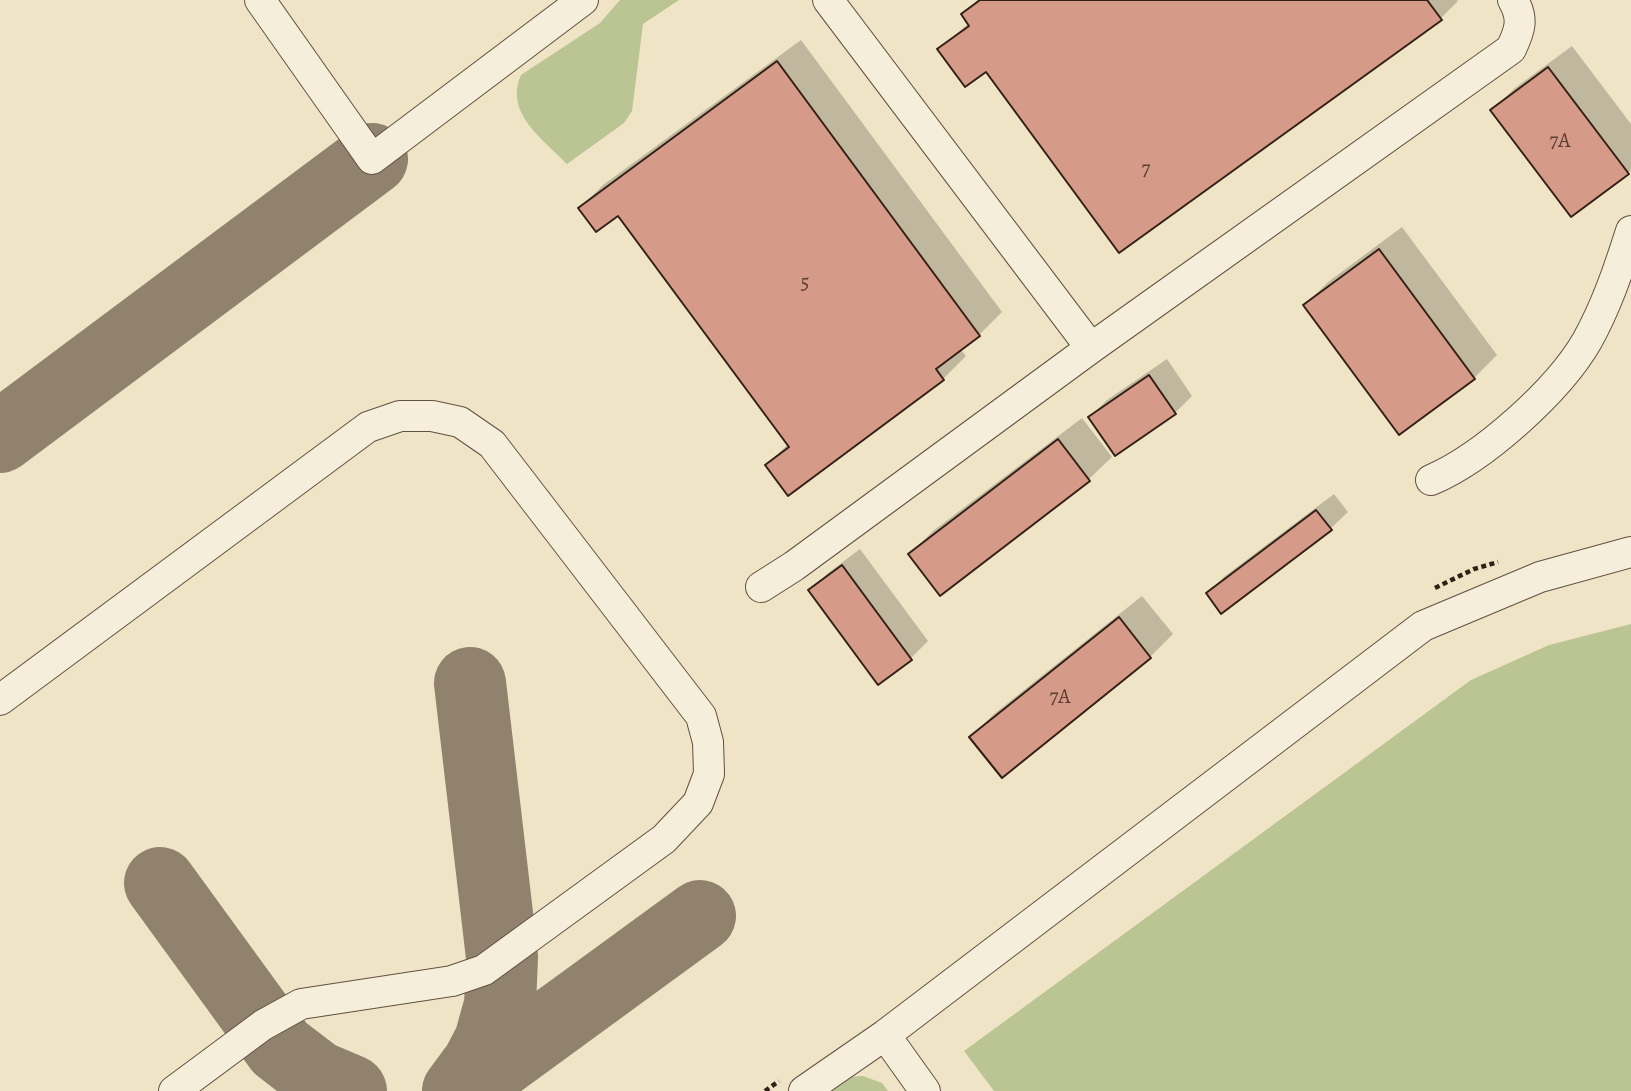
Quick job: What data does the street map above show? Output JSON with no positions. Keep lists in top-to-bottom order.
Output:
{
  "house_numbers": [
    "7А",
    "7",
    "5",
    "7А"
  ]
}
